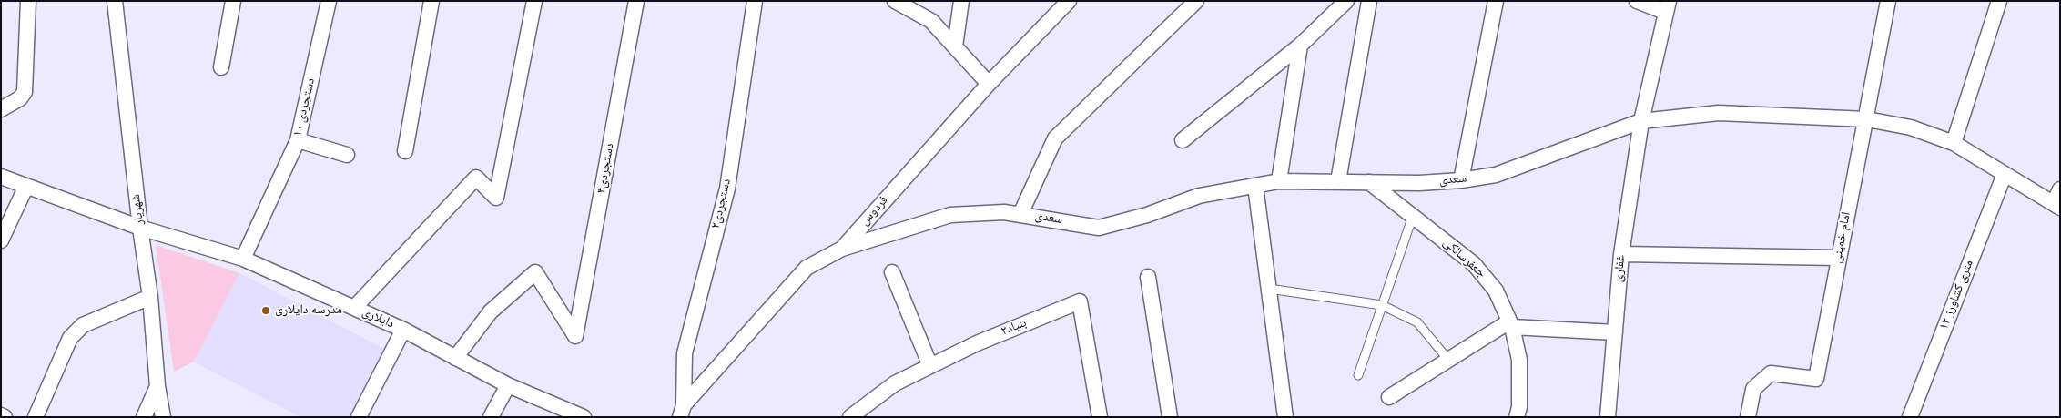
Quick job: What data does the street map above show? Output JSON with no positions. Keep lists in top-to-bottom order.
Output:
{
  "streets": {
    "street": [
      "دستجردی ۱۰",
      "دستجردی۴",
      "سعدی",
      "دستجردی۲",
      "شهریار",
      "فردوس",
      "امام خمینی",
      "جعفرسالکی",
      "غفاری",
      "۱۲ متری کشاورز",
      "دایلاری",
      "بنیاد۲"
    ]
  },
  "crossings": [
    ["دستجردی ۱۰", "دایلاری"],
    ["دستجردی۴", "دایلاری"],
    ["سعدی", "فردوس"],
    ["سعدی", "جعفرسالکی"],
    ["سعدی", "غفاری"],
    ["دستجردی۲", "فردوس"],
    ["شهریار", "دایلاری"]
  ],
  "places": ["مدرسه دایلاری"]
}
